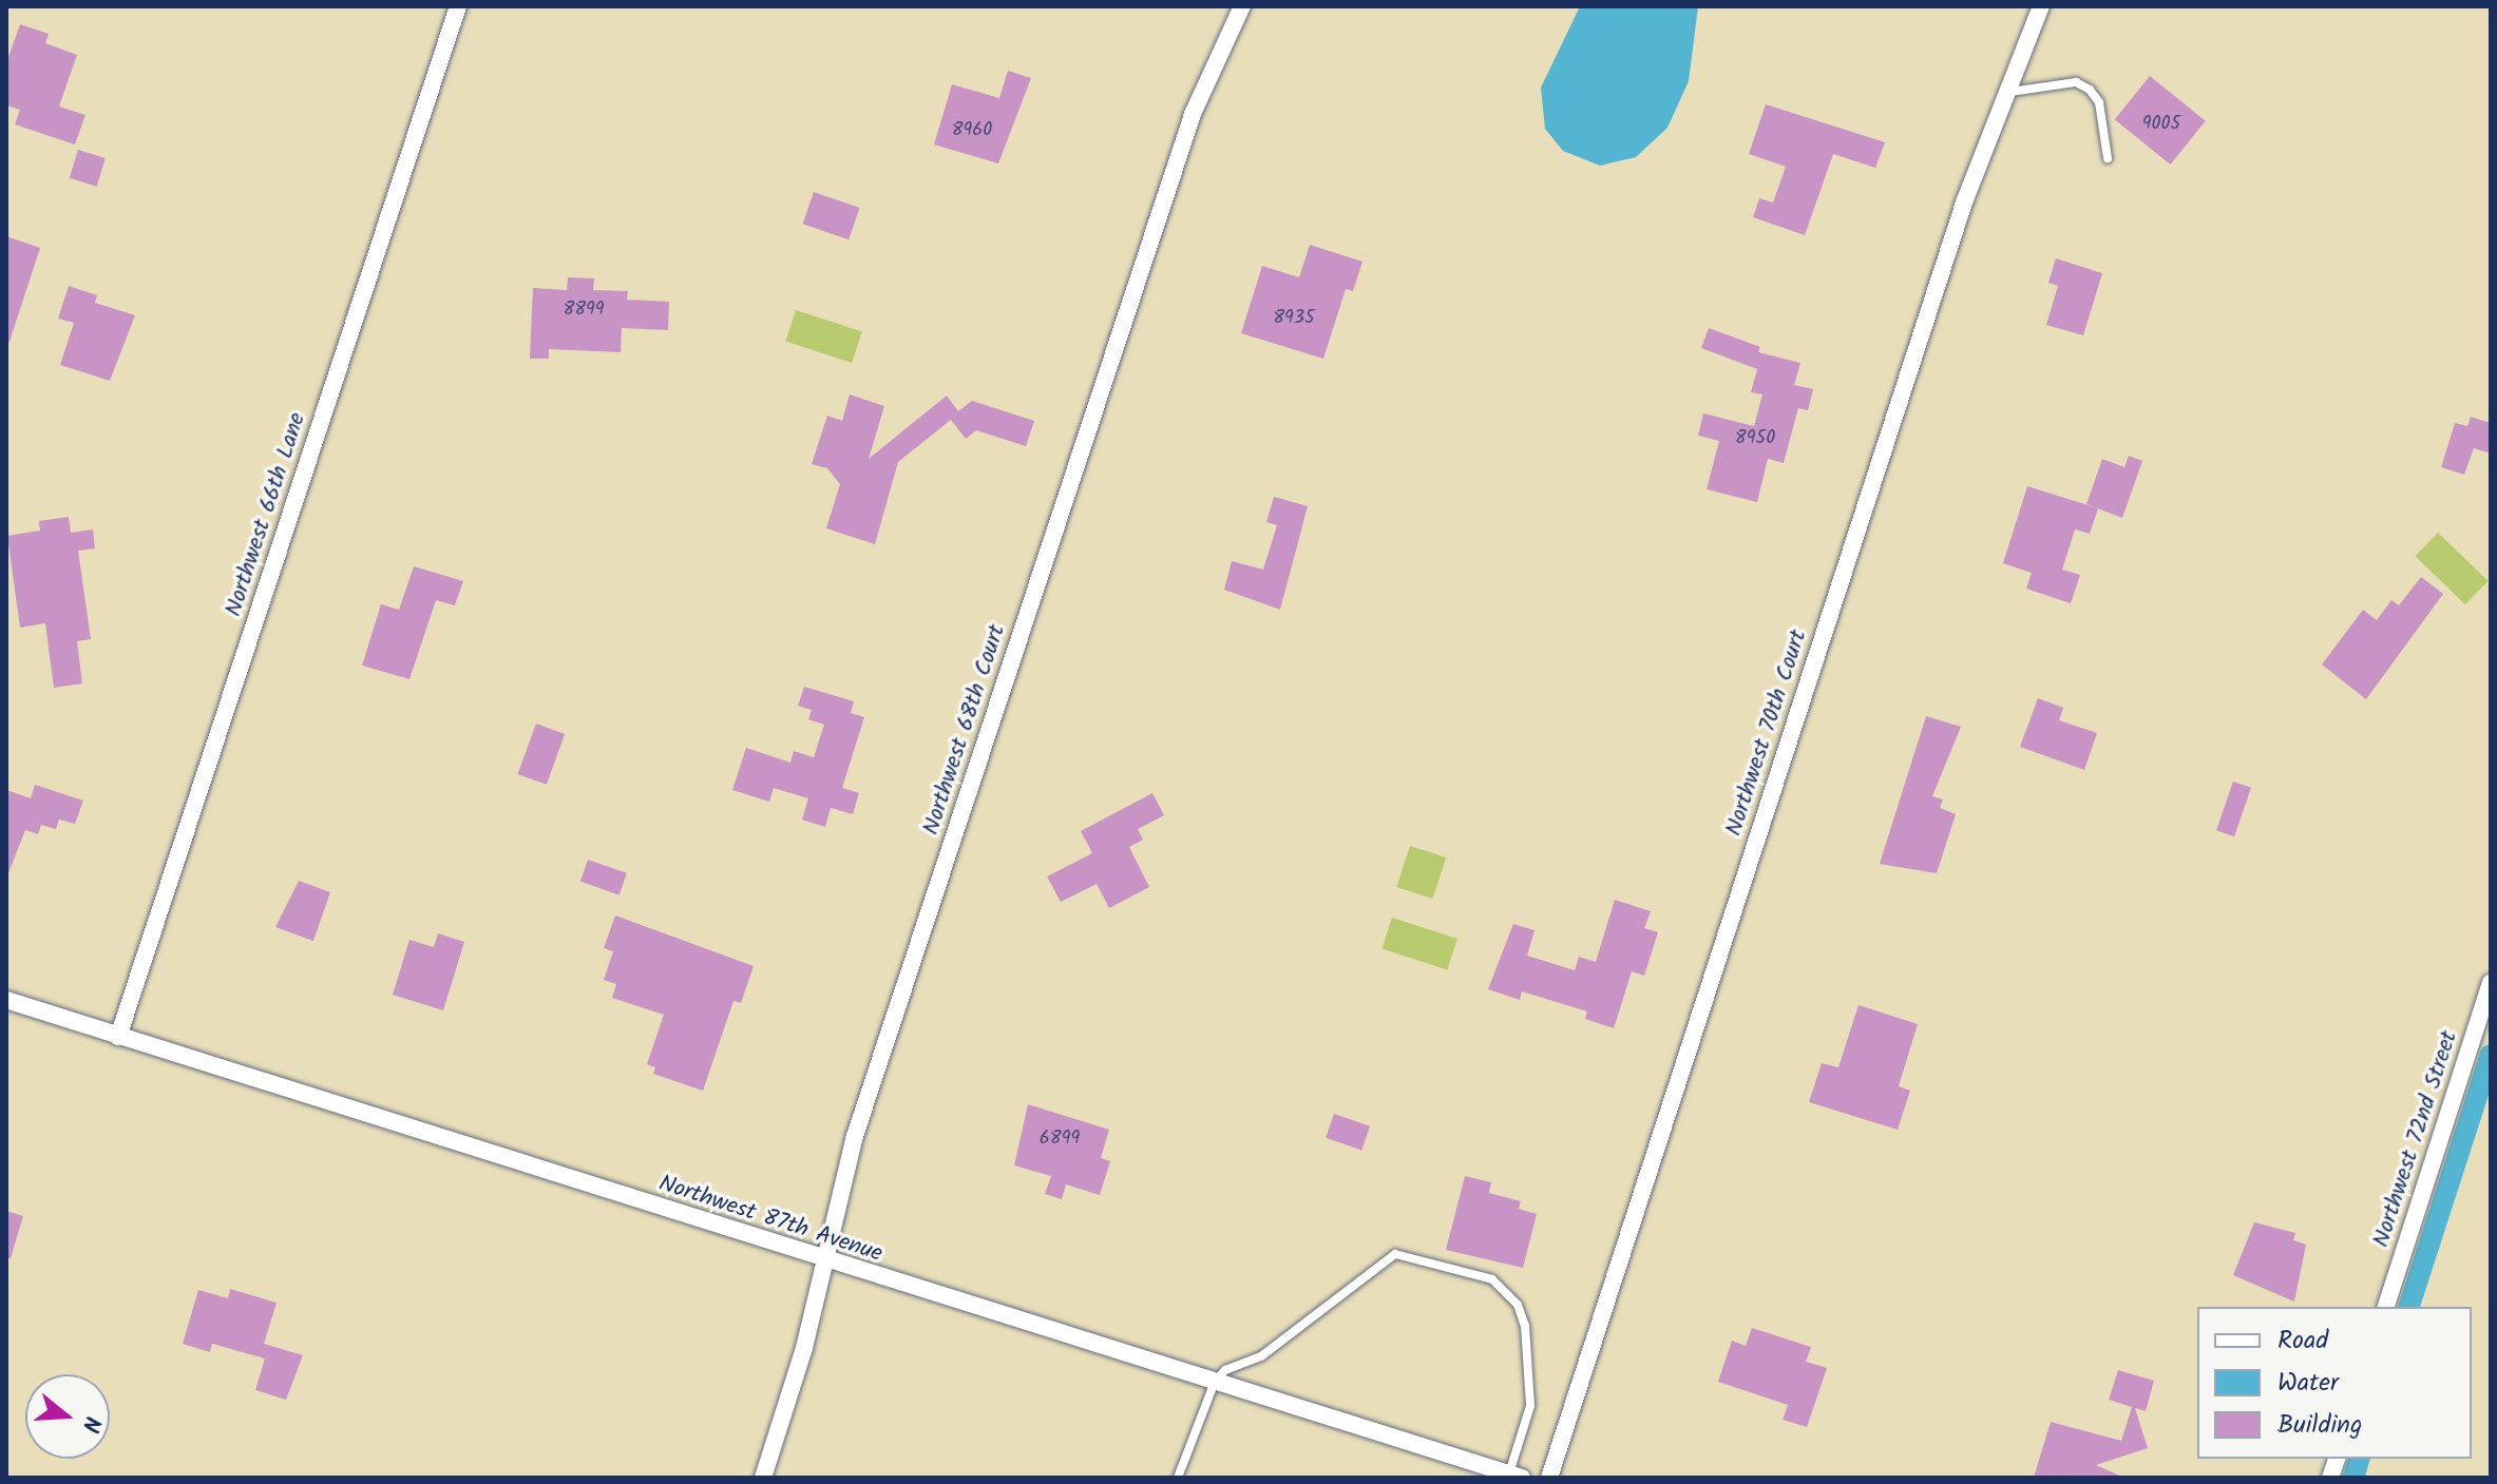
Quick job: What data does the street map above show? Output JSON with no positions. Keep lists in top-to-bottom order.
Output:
{
  "streets": {
    "street": [
      "Northwest 66th Lane",
      "Northwest 68th Court",
      "Northwest 70th Court",
      "Northwest 72nd Street",
      "Northwest 87th Avenue"
    ]
  },
  "crossings": [
    ["Northwest 66th Lane", "Northwest 87th Avenue"],
    ["Northwest 68th Court", "Northwest 87th Avenue"]
  ],
  "house_numbers": [
    "9005",
    "8960",
    "8899",
    "8935",
    "8950",
    "6899"
  ],
  "legend": ["Road", "Water", "Building"],
  "north": "right"
}
